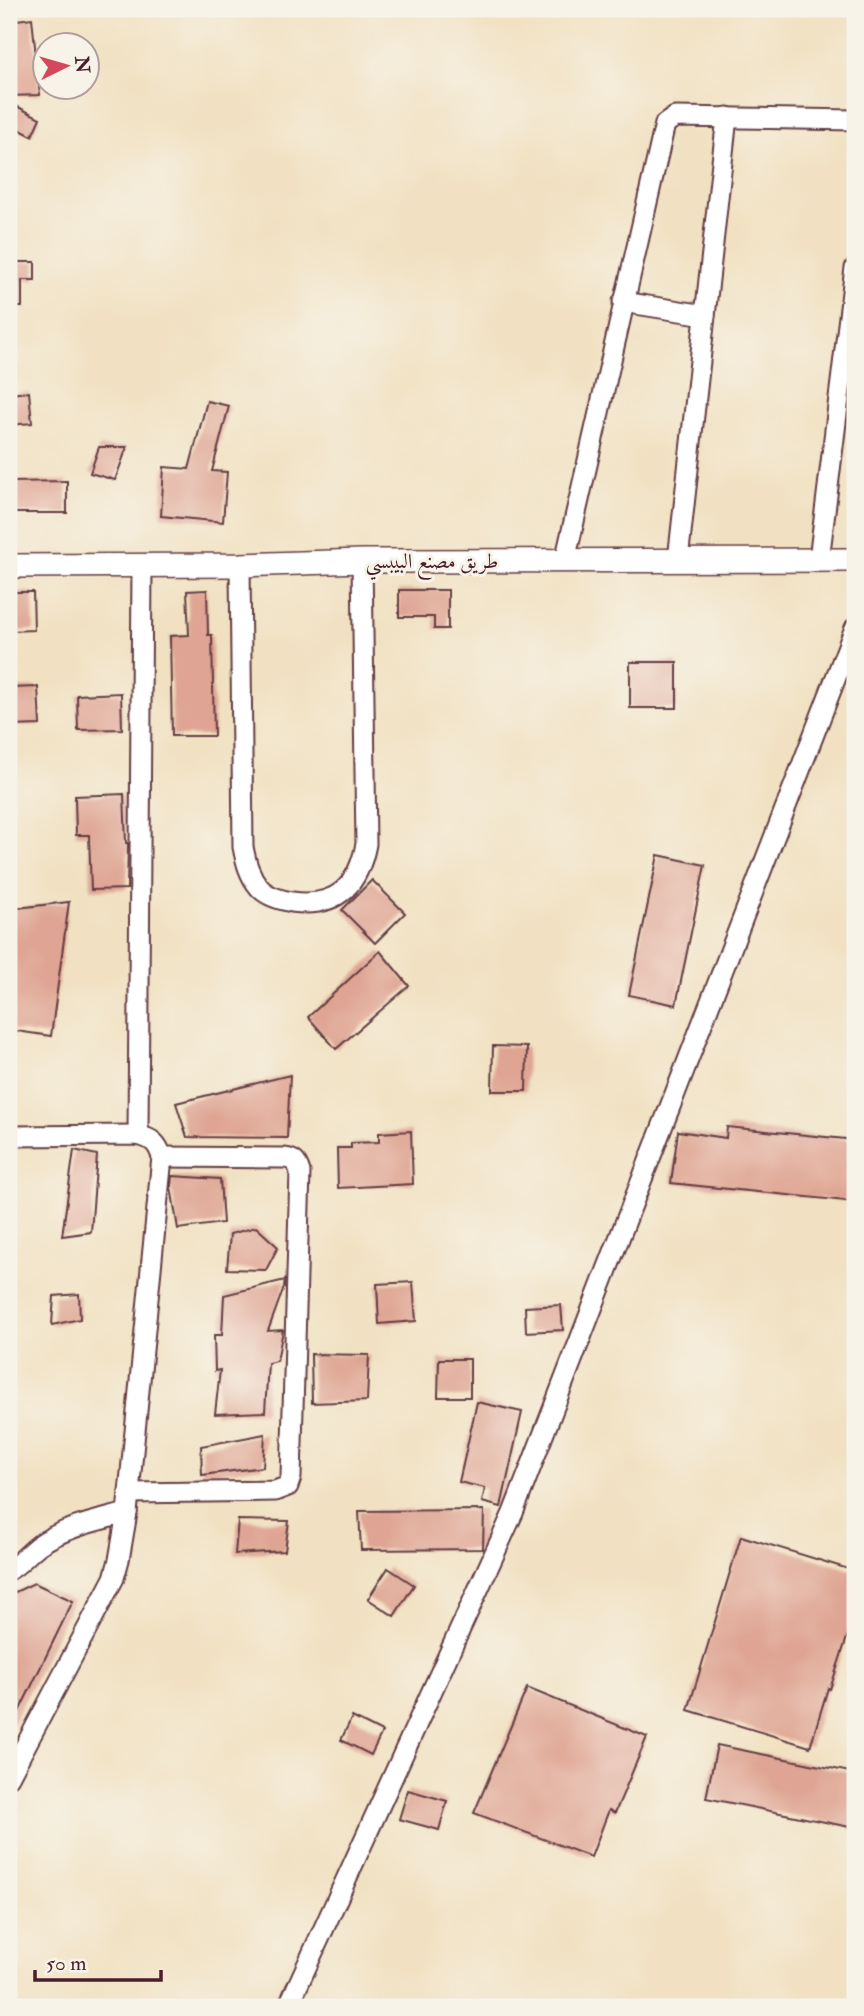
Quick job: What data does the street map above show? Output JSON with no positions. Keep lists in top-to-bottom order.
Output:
{
  "streets": {
    "main road": ["طريق مصنع البيبسي"]
  },
  "scale_bar": "50 m",
  "north": "right"
}
